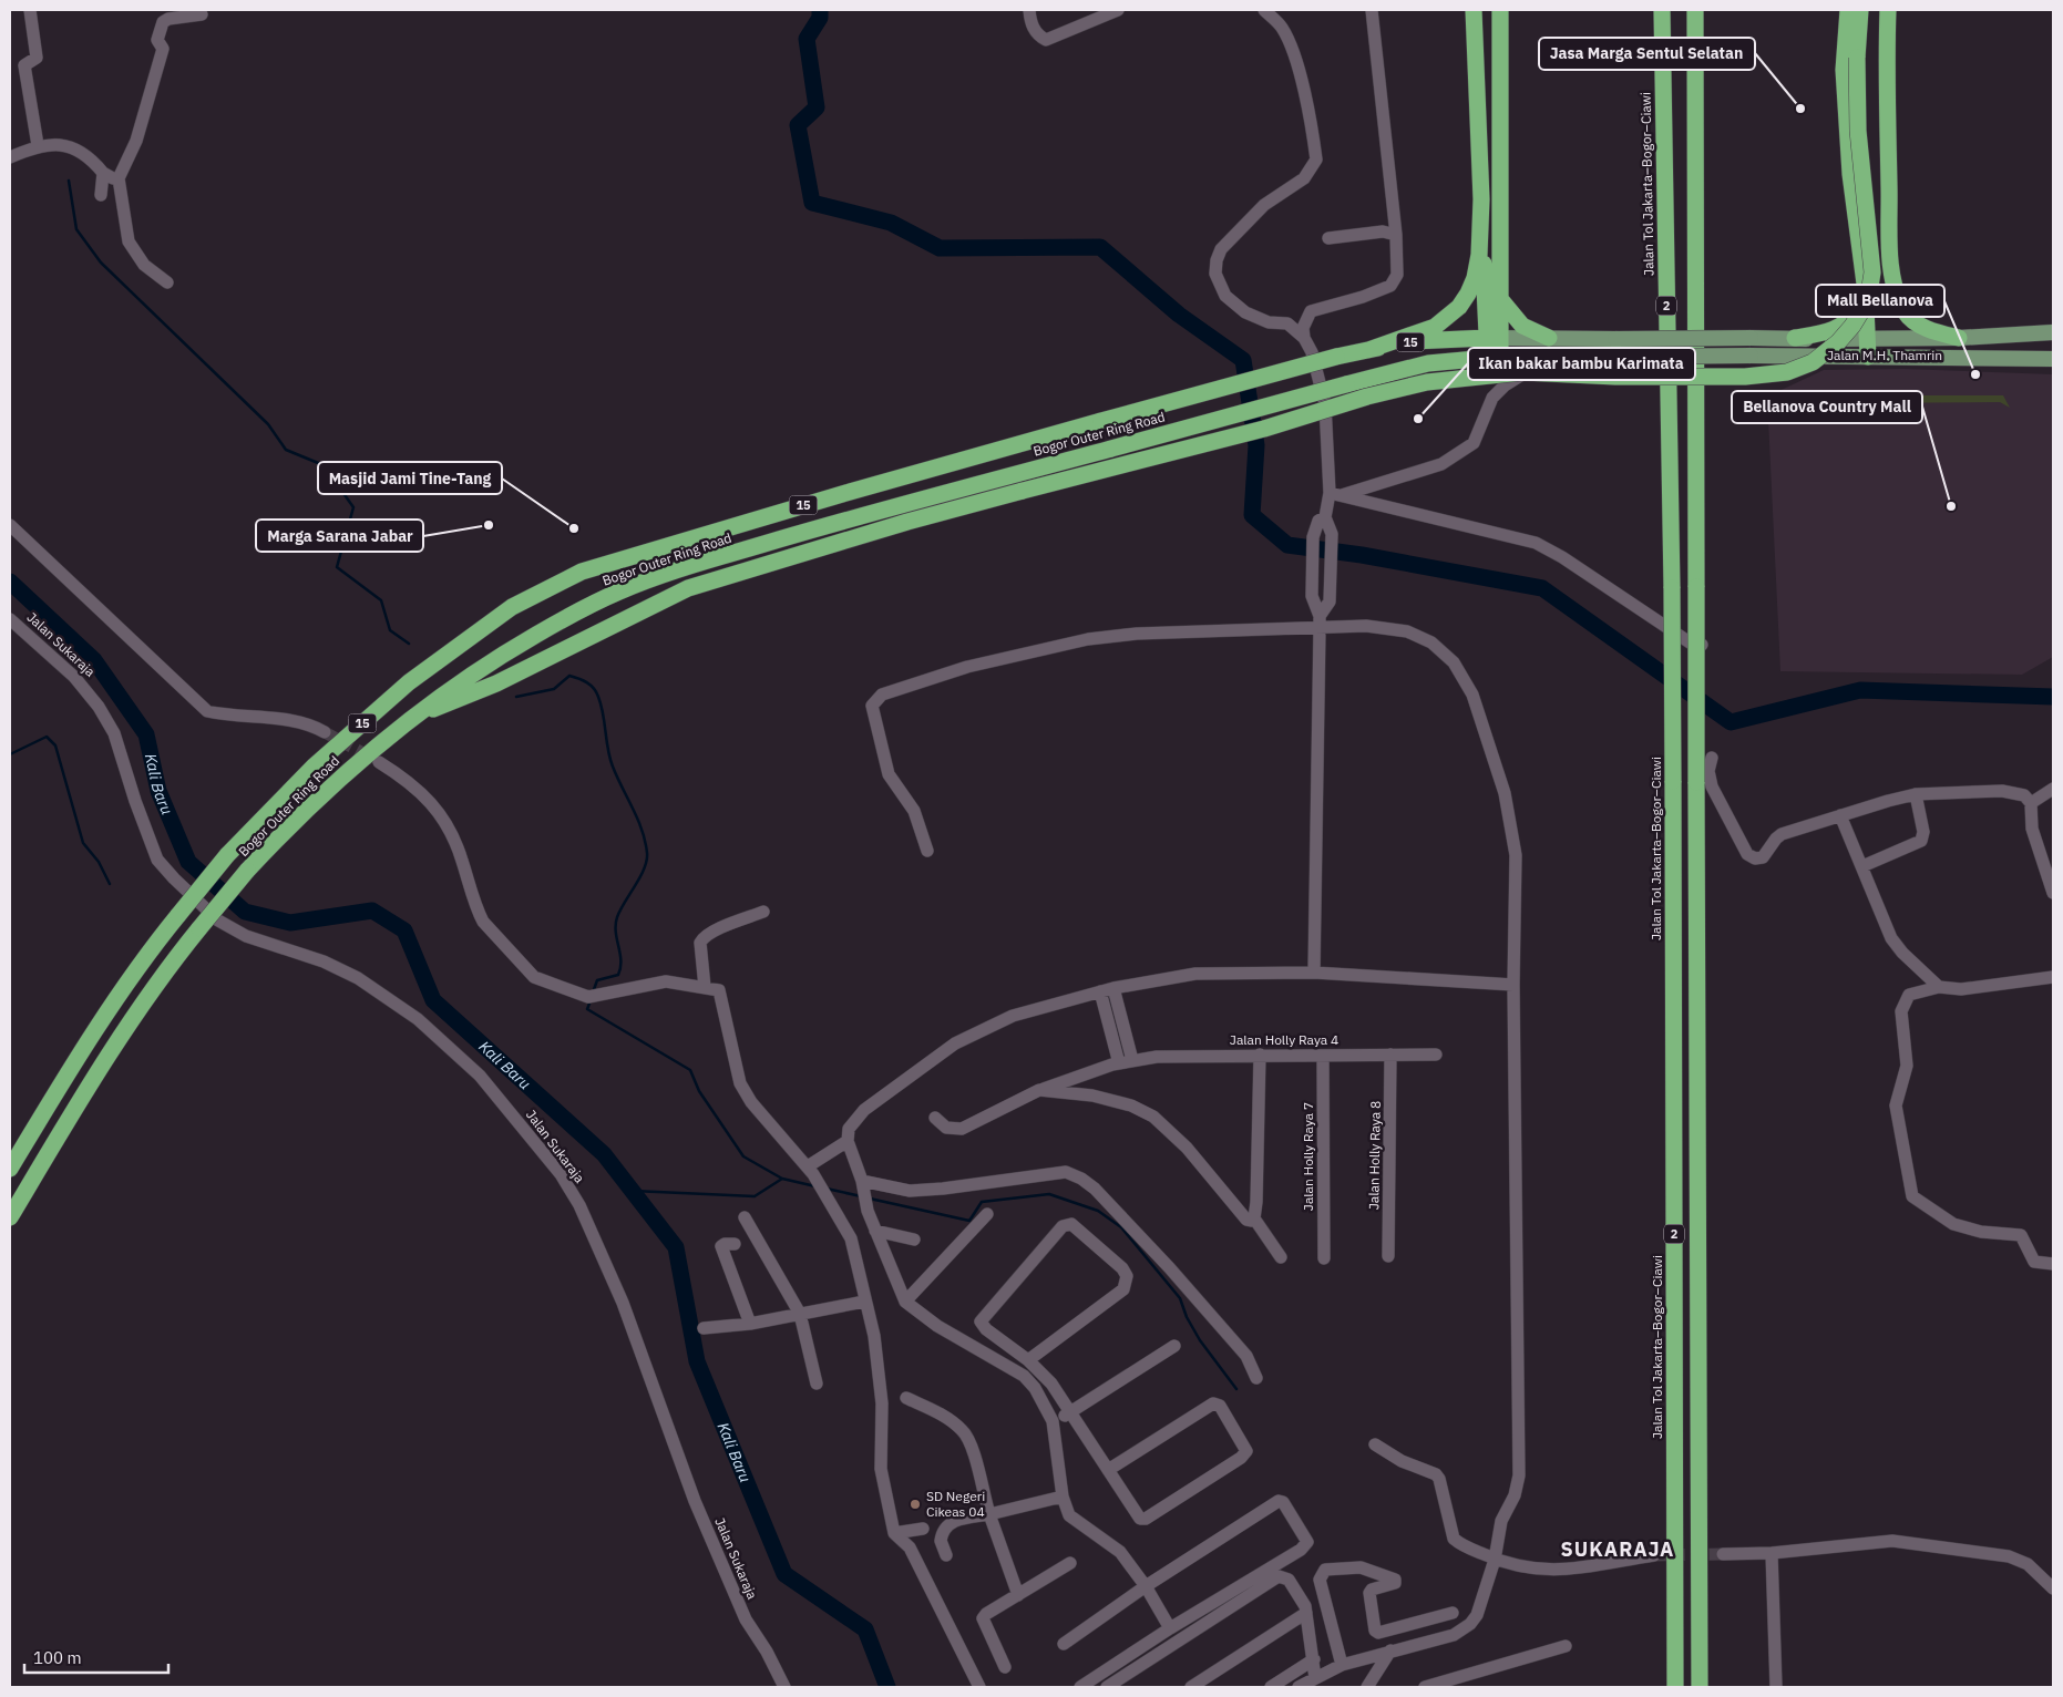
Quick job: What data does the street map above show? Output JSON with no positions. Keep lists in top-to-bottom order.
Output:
{
  "streets": {
    "highway": [
      "Jalan Tol Jakarta–Bogor–Ciawi",
      "2",
      "15",
      "Bogor Outer Ring Road"
    ],
    "main road": ["Jalan M.H. Thamrin"],
    "street": [
      "Jalan Sukaraja",
      "Jalan Holly Raya 4",
      "Jalan Holly Raya 8",
      "Jalan Holly Raya 7"
    ]
  },
  "crossings": [
    ["Jalan M.H. Thamrin", "Bogor Outer Ring Road"],
    ["Jalan Holly Raya 4", "Jalan Holly Raya 8"],
    ["Jalan Holly Raya 4", "Jalan Holly Raya 7"]
  ],
  "districts": ["SUKARAJA"],
  "water": ["Kali Baru"],
  "places": [
    "Jasa Marga Sentul Selatan",
    "Mall Bellanova",
    "Ikan bakar bambu Karimata",
    "Bellanova Country Mall",
    "Marga Sarana Jabar",
    "Masjid Jami Tine-Tang",
    "SD Negeri Cikeas 04"
  ],
  "scale_bar": "100 m"
}
